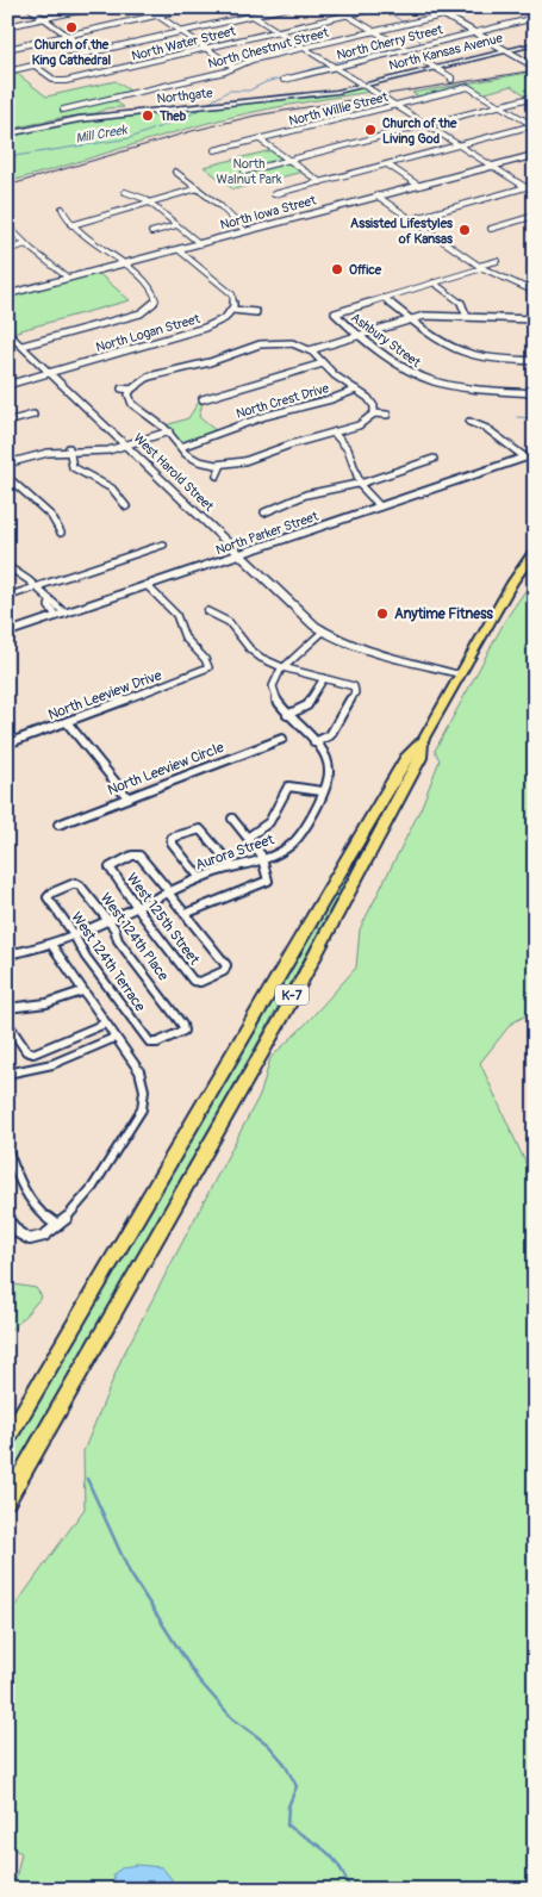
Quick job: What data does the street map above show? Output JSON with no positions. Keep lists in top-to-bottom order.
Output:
{
  "streets": {
    "highway": ["K-7"],
    "main road": ["North Kansas Avenue", "Northgate", "West Harold Street"],
    "street": [
      "North Cherry Street",
      "North Water Street",
      "North Chestnut Street",
      "North Willie Street",
      "North Iowa Street",
      "North Logan Street",
      "Ashbury Street",
      "North Crest Drive",
      "North Parker Street",
      "North Leeview Drive",
      "North Leeview Circle",
      "Aurora Street",
      "West 125th Street",
      "West 124th Place",
      "West 124th Terrace"
    ]
  },
  "crossings": [
    ["North Kansas Avenue", "Northgate"],
    ["North Logan Street", "West Harold Street"],
    ["West Harold Street", "North Parker Street"],
    ["West Harold Street", "Aurora Street"],
    ["West Harold Street", "K-7"],
    ["North Parker Street", "North Leeview Drive"],
    ["Aurora Street", "West 125th Street"],
    ["Aurora Street", "West 124th Place"],
    ["Aurora Street", "West 124th Terrace"],
    ["West 124th Place", "West 124th Terrace"]
  ],
  "water": ["Mill Creek"],
  "parks": ["North Walnut Park"],
  "places": [
    "Church of the King Cathedral",
    "Theb",
    "Church of the Living God",
    "Assisted Lifestyles of Kansas",
    "Office",
    "Anytime Fitness"
  ]
}
